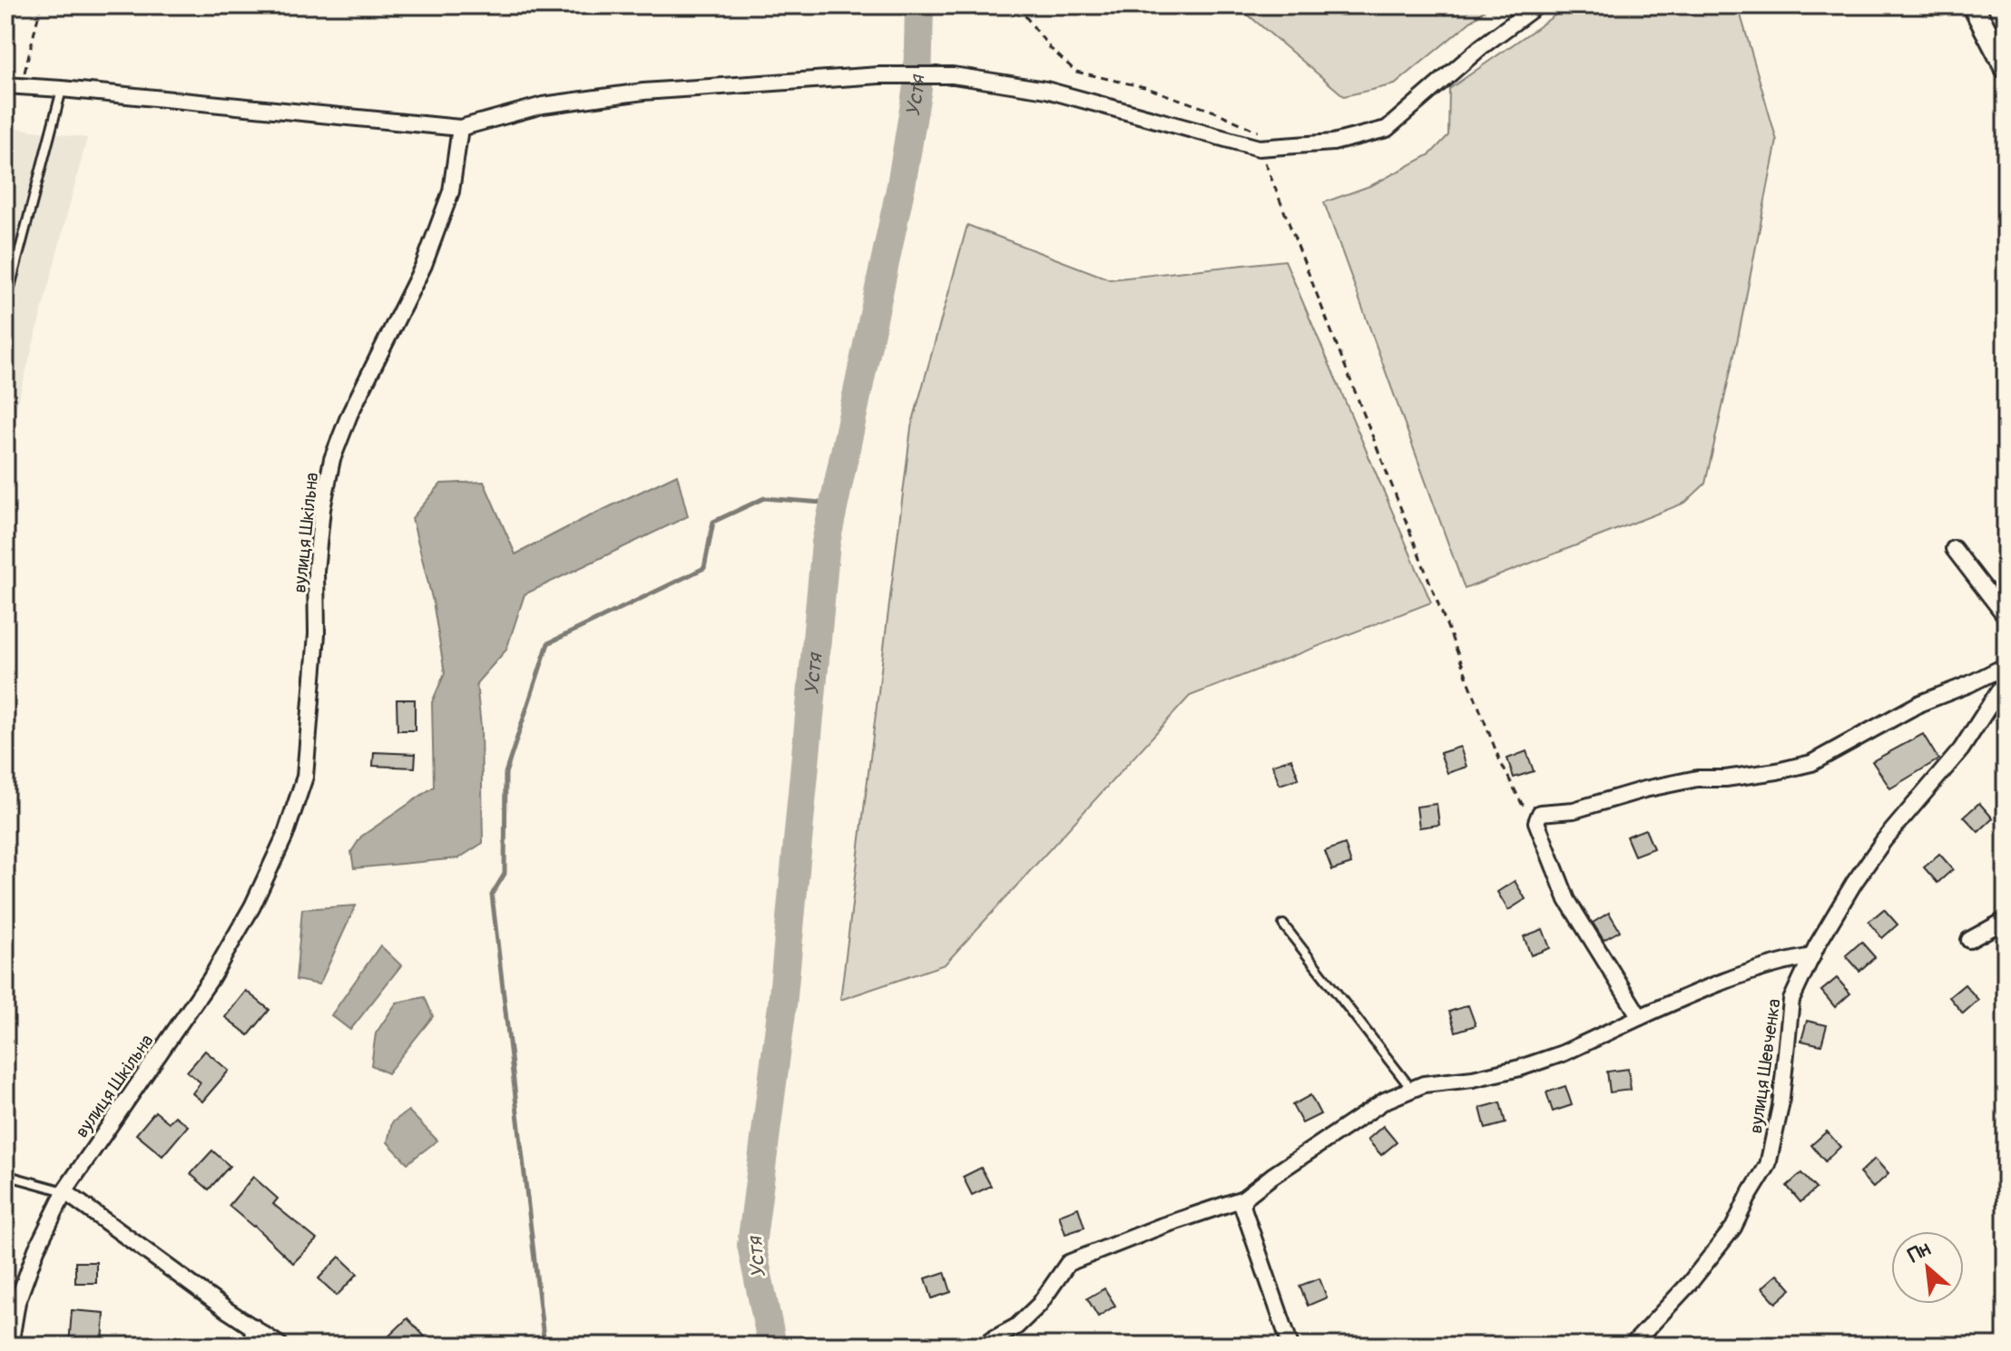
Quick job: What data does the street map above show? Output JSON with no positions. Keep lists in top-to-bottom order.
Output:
{
  "streets": {
    "street": ["вулиця Шкільна", "вулиця Шевченка"]
  },
  "water": ["Устя"],
  "north": "top left"
}
